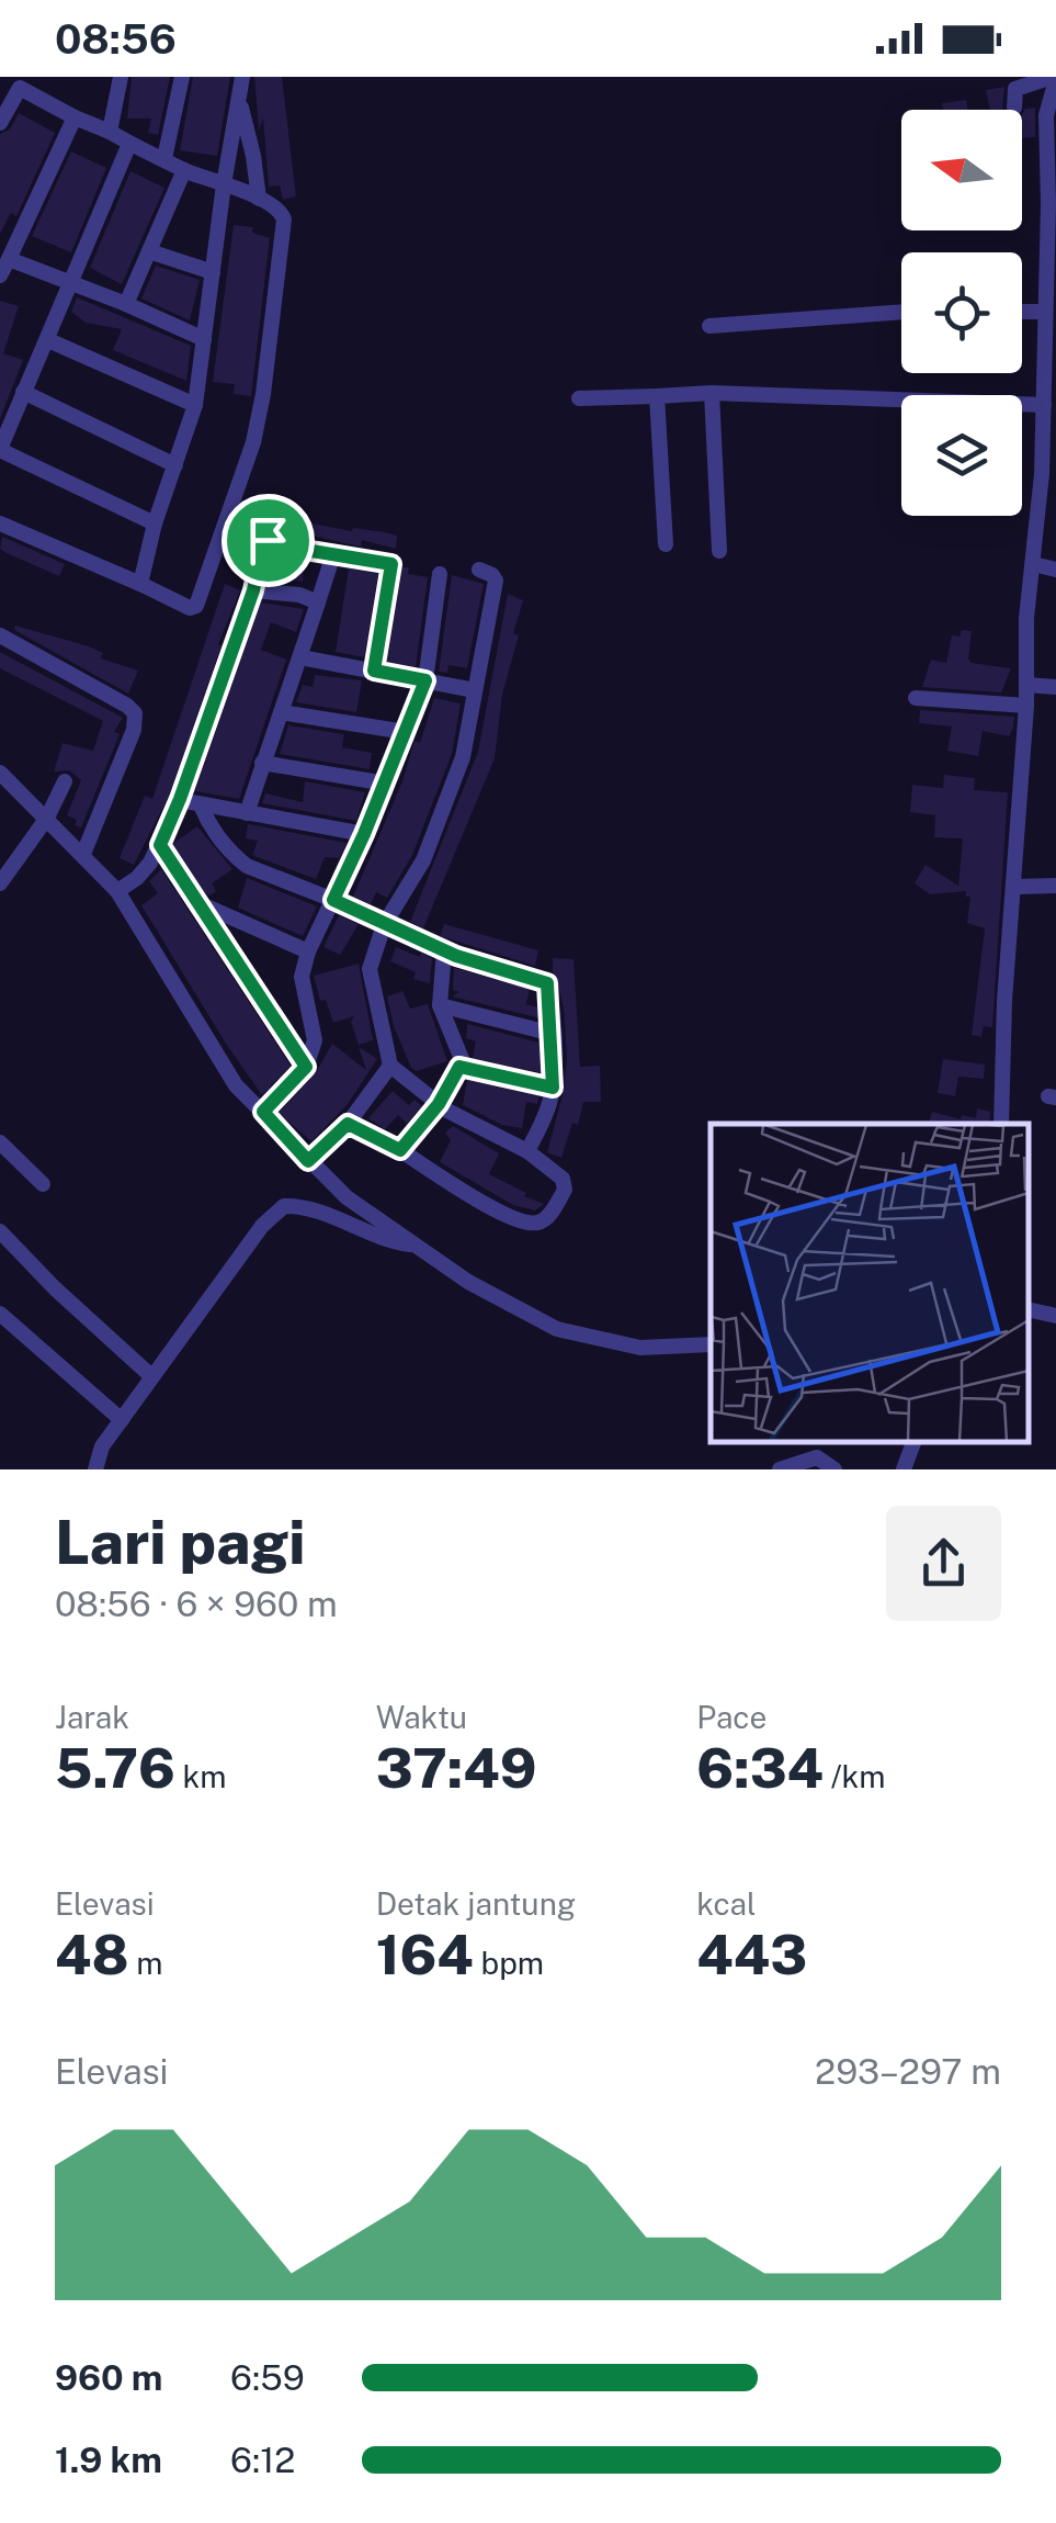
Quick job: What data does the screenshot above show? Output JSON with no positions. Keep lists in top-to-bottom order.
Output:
{
  "north": "left",
  "page": {
    "status": "08:56",
    "heading": ["Lari pagi", "08:56 · 6 × 960 m"],
    "stats": [
      ["Jarak", "5.76 km"],
      ["Waktu", "37:49"],
      ["Pace", "6:34 /km"],
      ["Elevasi", "48 m"],
      ["Detak jantung", "164 bpm"],
      ["kcal", "443"]
    ],
    "chart": ["Elevasi", "293–297 m"],
    "list": [
      {
        "name": "960 m",
        "note": "6:59"
      },
      {
        "name": "1.9 km",
        "note": "6:12"
      }
    ]
  }
}
